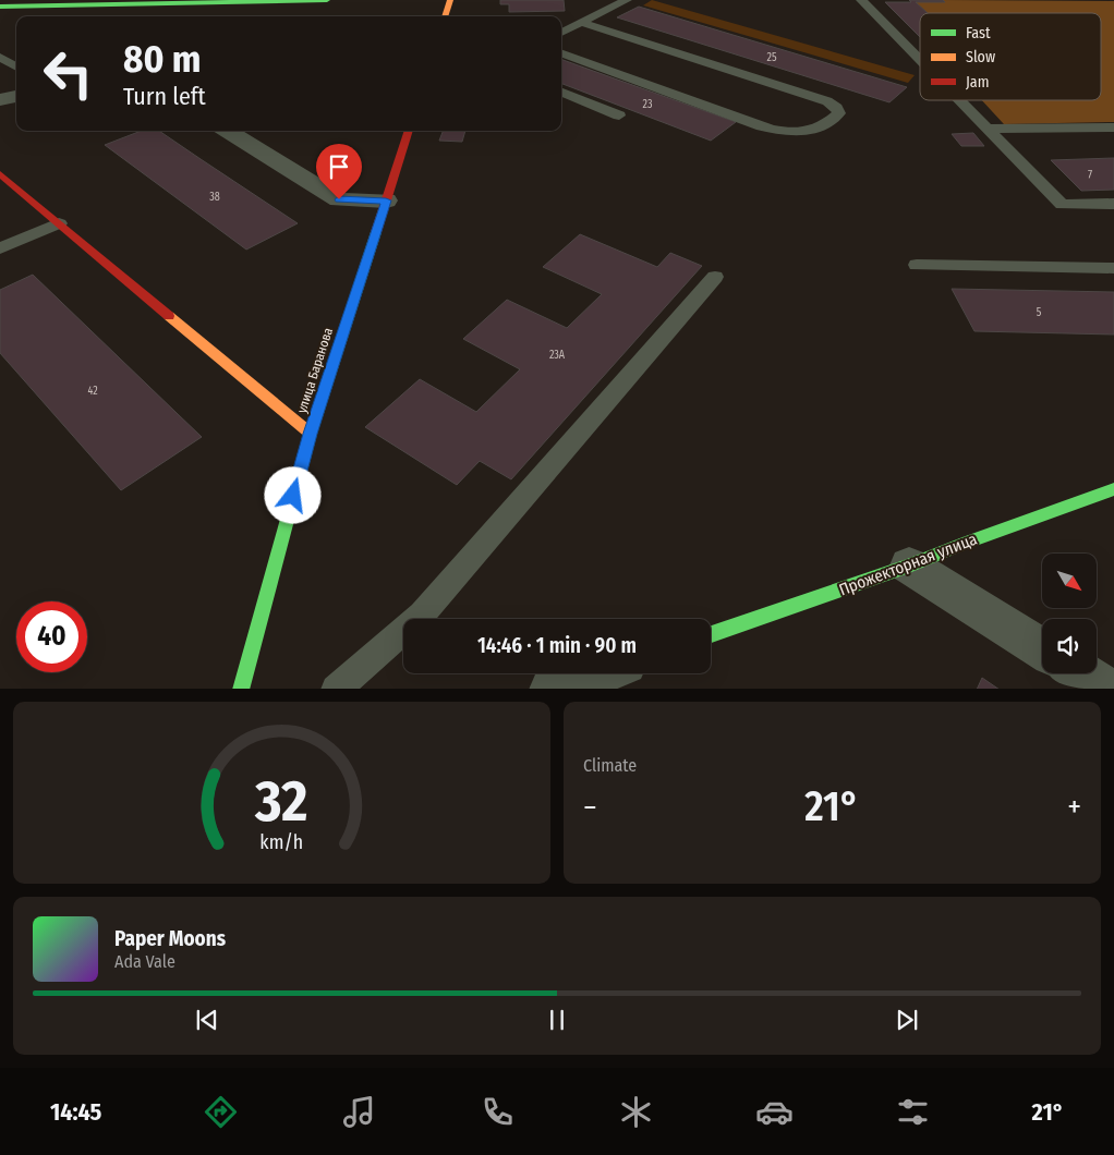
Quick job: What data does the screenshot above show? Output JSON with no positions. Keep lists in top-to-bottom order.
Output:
{
  "streets": {
    "street": ["улица Баранова", "Прожекторная улица"]
  },
  "house_numbers": [
    "25",
    "23",
    "7",
    "38",
    "5",
    "23А",
    "42"
  ],
  "legend": ["Fast", "Slow", "Jam"],
  "north": "bottom right",
  "page": {
    "turn": ["80 m", "Turn left"],
    "limit": "40",
    "trip": "14:46 · 1 min · 90 m",
    "tile": "Climate",
    "heat": ["−", "21°", "+"],
    "song": ["Paper Moons", "Ada Vale"],
    "tabs": ["14:45", "21°"],
    "gauge": ["32", "km/h"]
  }
}
